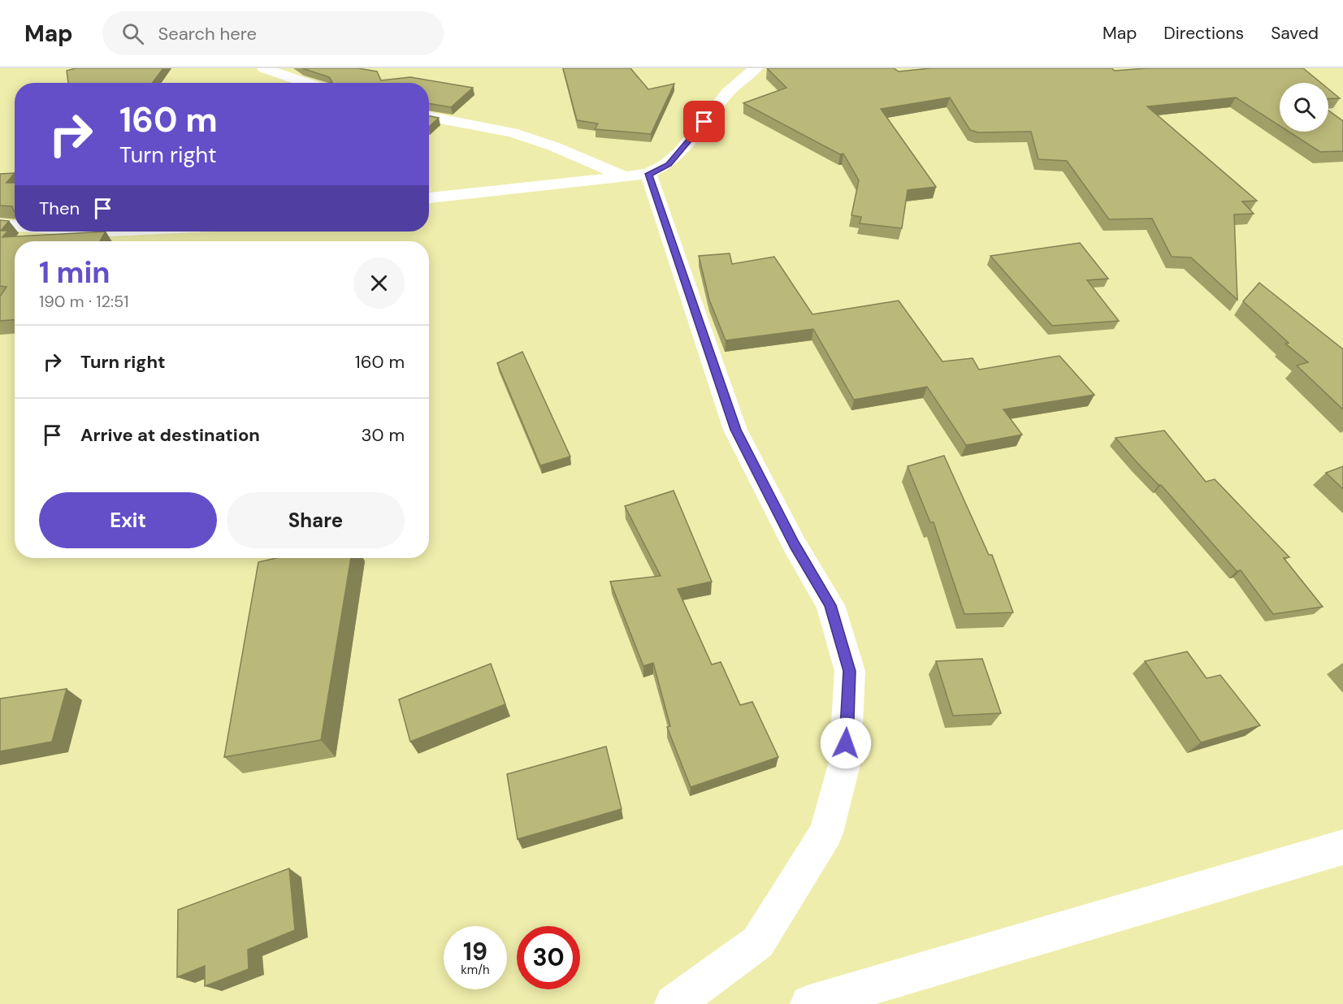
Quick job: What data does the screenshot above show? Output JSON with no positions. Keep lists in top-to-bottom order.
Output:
{
  "page": {
    "header": "Map",
    "search": "Search here",
    "nav": ["Map", "Directions", "Saved"],
    "turn": ["160 m", "Turn right"],
    "then": "Then",
    "heading": ["1 min", "190 m · 12:51"],
    "list": [
      {
        "name": "Turn right",
        "value": "160 m"
      },
      {
        "name": "Arrive at destination",
        "value": "30 m"
      }
    ],
    "buttons": ["Exit", "Share"],
    "speed": "19 km/h",
    "limit": "30"
  }
}
